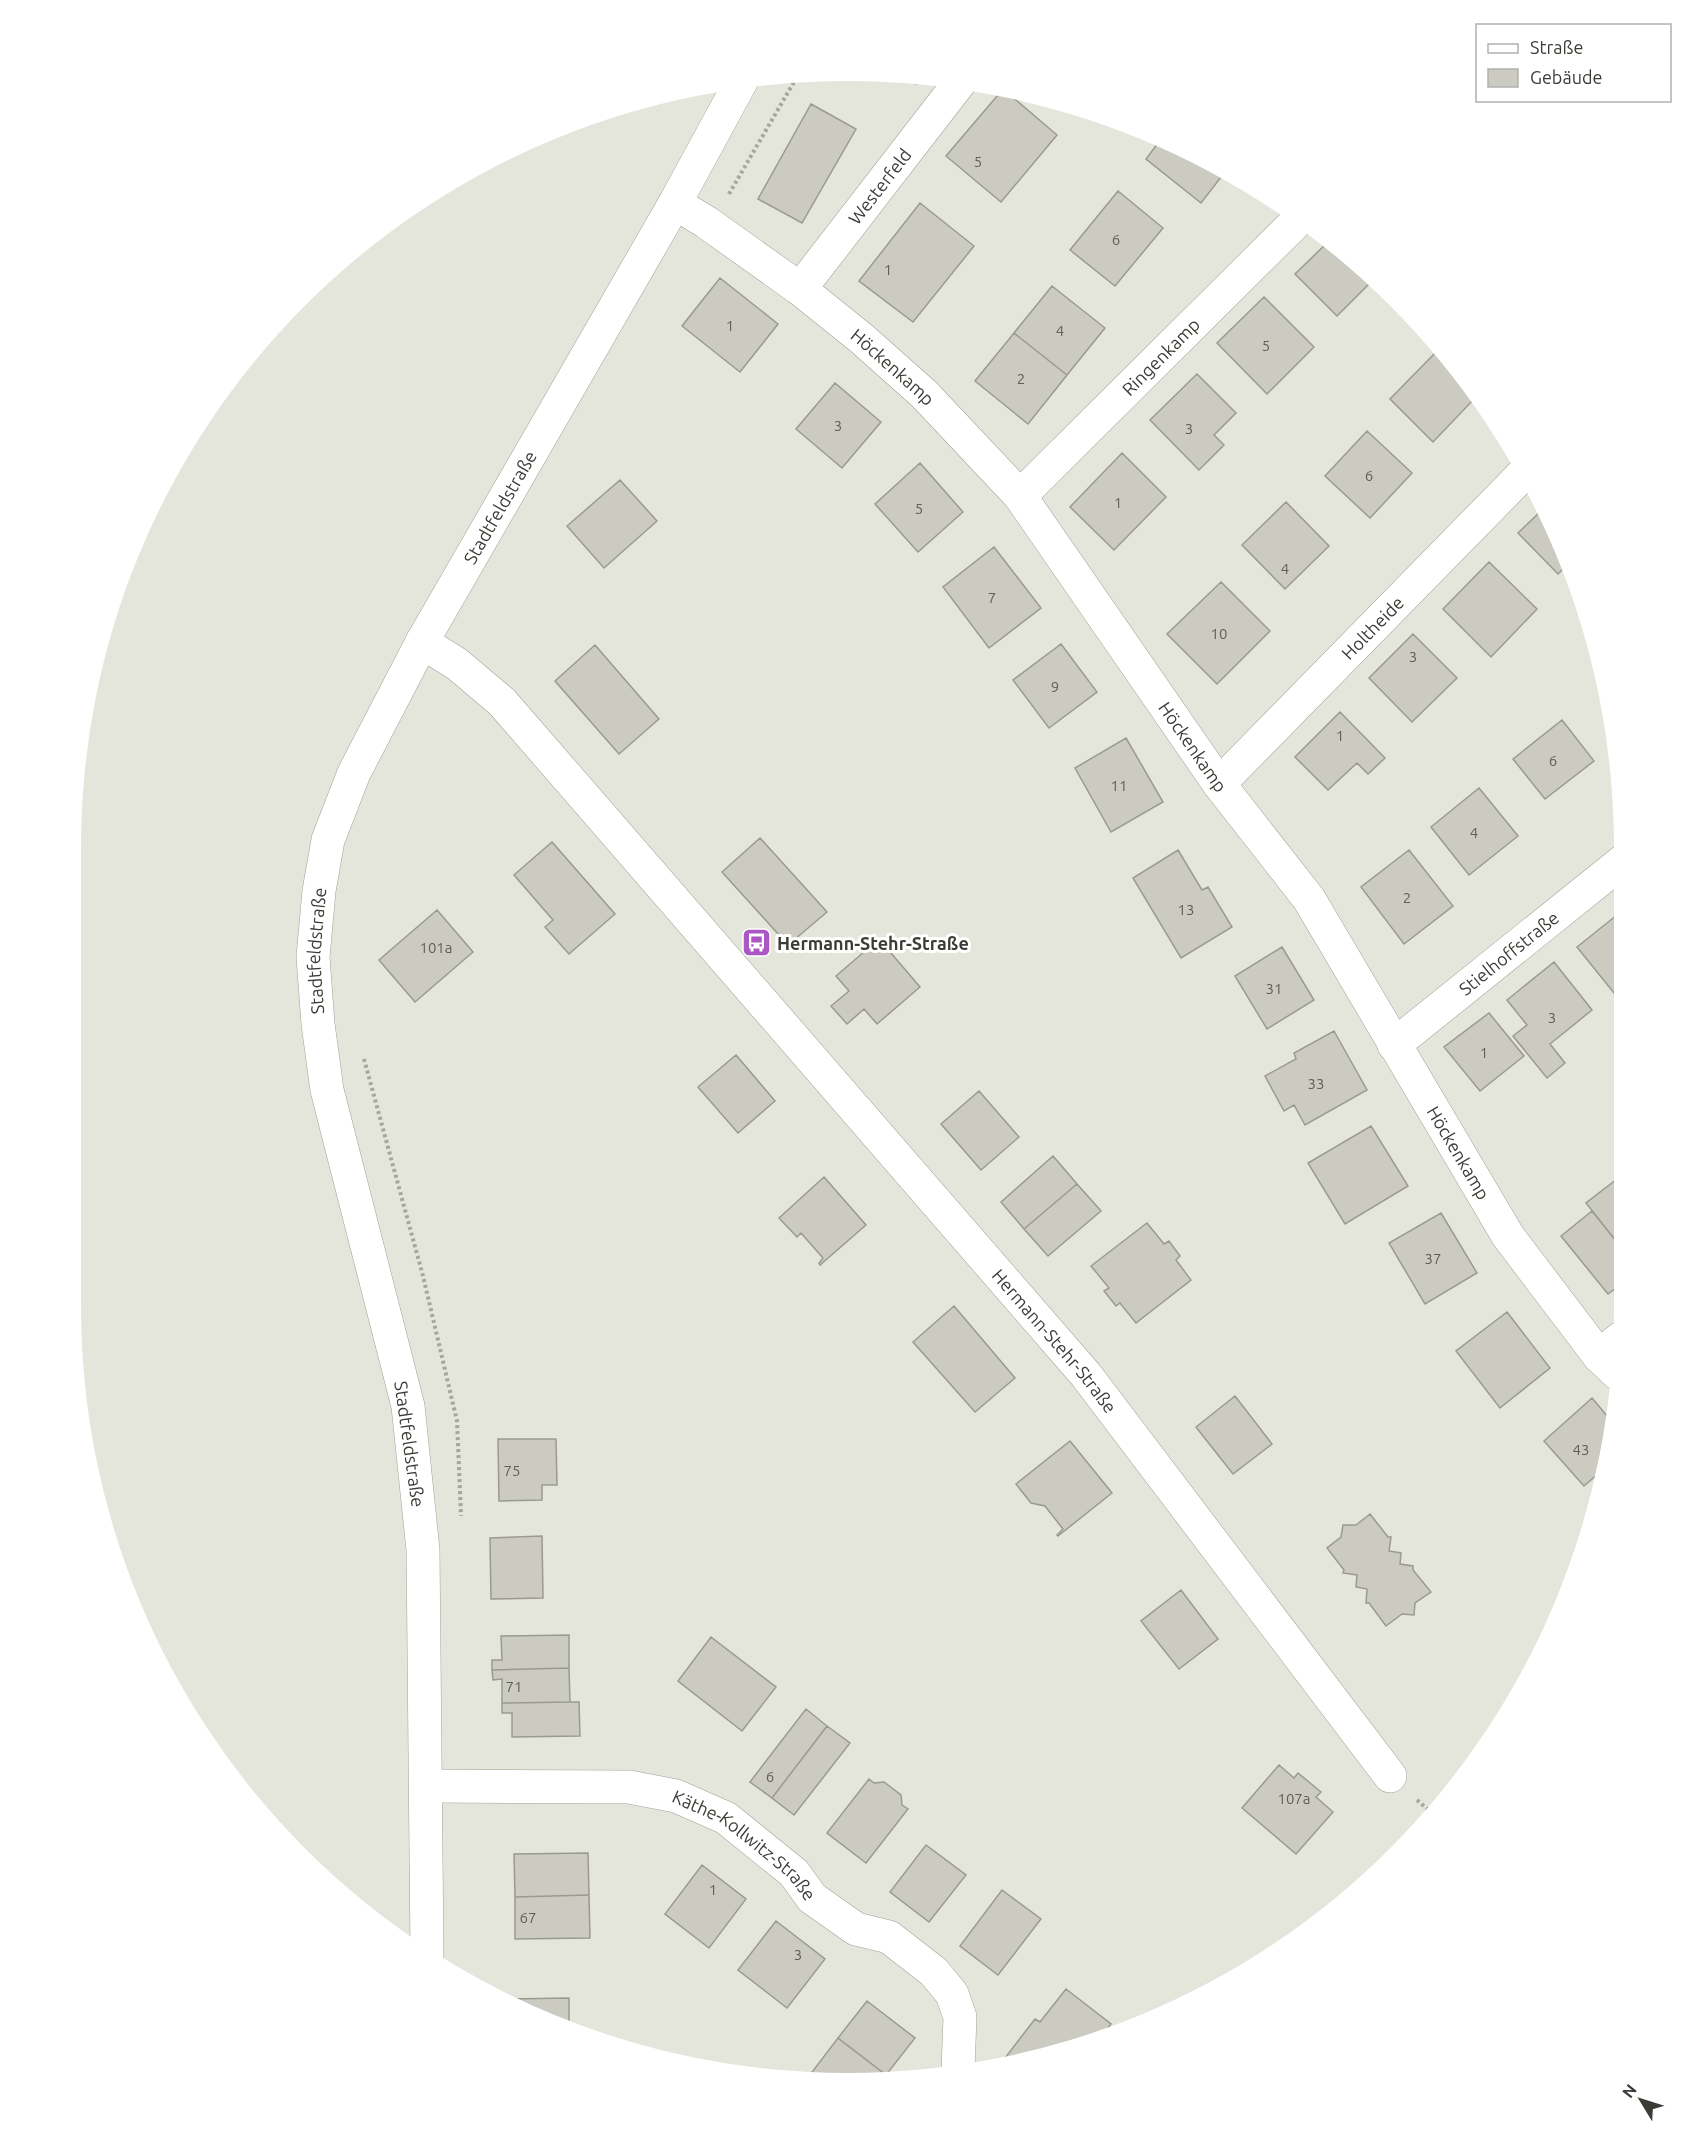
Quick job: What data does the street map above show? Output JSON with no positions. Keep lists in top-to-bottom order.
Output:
{
  "streets": {
    "street": [
      "Westerfeld",
      "Ringenkamp",
      "Höckenkamp",
      "Stadtfeldstraße",
      "Holtheide",
      "Stielhoffstraße",
      "Hermann-Stehr-Straße",
      "Käthe-Kollwitz-Straße"
    ]
  },
  "crossings": [
    ["Westerfeld", "Höckenkamp"],
    ["Ringenkamp", "Höckenkamp"],
    ["Höckenkamp", "Stadtfeldstraße"],
    ["Höckenkamp", "Holtheide"],
    ["Höckenkamp", "Stielhoffstraße"],
    ["Stadtfeldstraße", "Hermann-Stehr-Straße"],
    ["Stadtfeldstraße", "Käthe-Kollwitz-Straße"]
  ],
  "places": {
    "bus stop": ["Hermann-Stehr-Straße"]
  },
  "house_numbers": [
    "5",
    "6",
    "1",
    "1",
    "4",
    "5",
    "2",
    "3",
    "3",
    "6",
    "1",
    "5",
    "4",
    "7",
    "10",
    "3",
    "9",
    "1",
    "6",
    "11",
    "4",
    "2",
    "13",
    "101a",
    "31",
    "3",
    "1",
    "33",
    "37",
    "43",
    "75",
    "71",
    "6",
    "107a",
    "1",
    "67",
    "3"
  ],
  "legend": ["Straße", "Gebäude"],
  "north": "top left"
}
